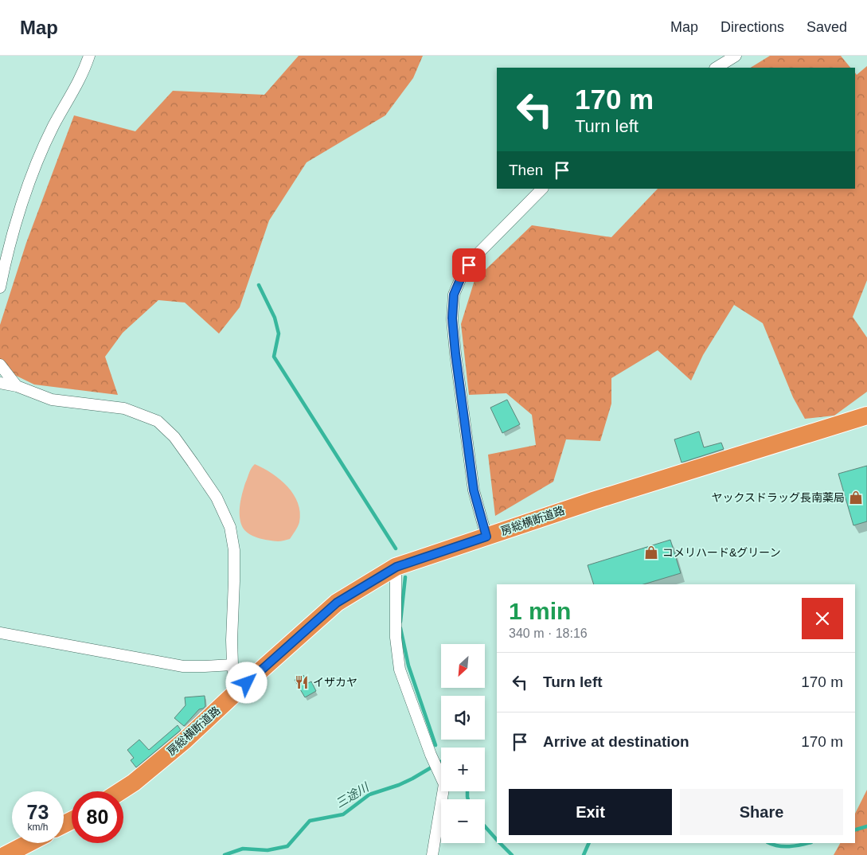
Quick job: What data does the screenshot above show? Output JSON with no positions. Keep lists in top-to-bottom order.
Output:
{
  "streets": {
    "highway": ["房総横断道路"]
  },
  "water": ["三途川"],
  "places": {
    "shop": ["ヤックスドラッグ長南薬局", "コメリハード&グリーン"],
    "restaurant": ["イザカヤ"]
  },
  "north": "bottom left",
  "page": {
    "header": "Map",
    "nav": ["Map", "Directions", "Saved"],
    "turn": ["170 m", "Turn left"],
    "then": "Then",
    "heading": ["1 min", "340 m · 18:16"],
    "map_buttons": ["+", "−"],
    "list": [
      {
        "name": "Turn left",
        "value": "170 m"
      },
      {
        "name": "Arrive at destination",
        "value": "170 m"
      }
    ],
    "buttons": ["Exit", "Share"],
    "speed": "73 km/h",
    "limit": "80"
  }
}
